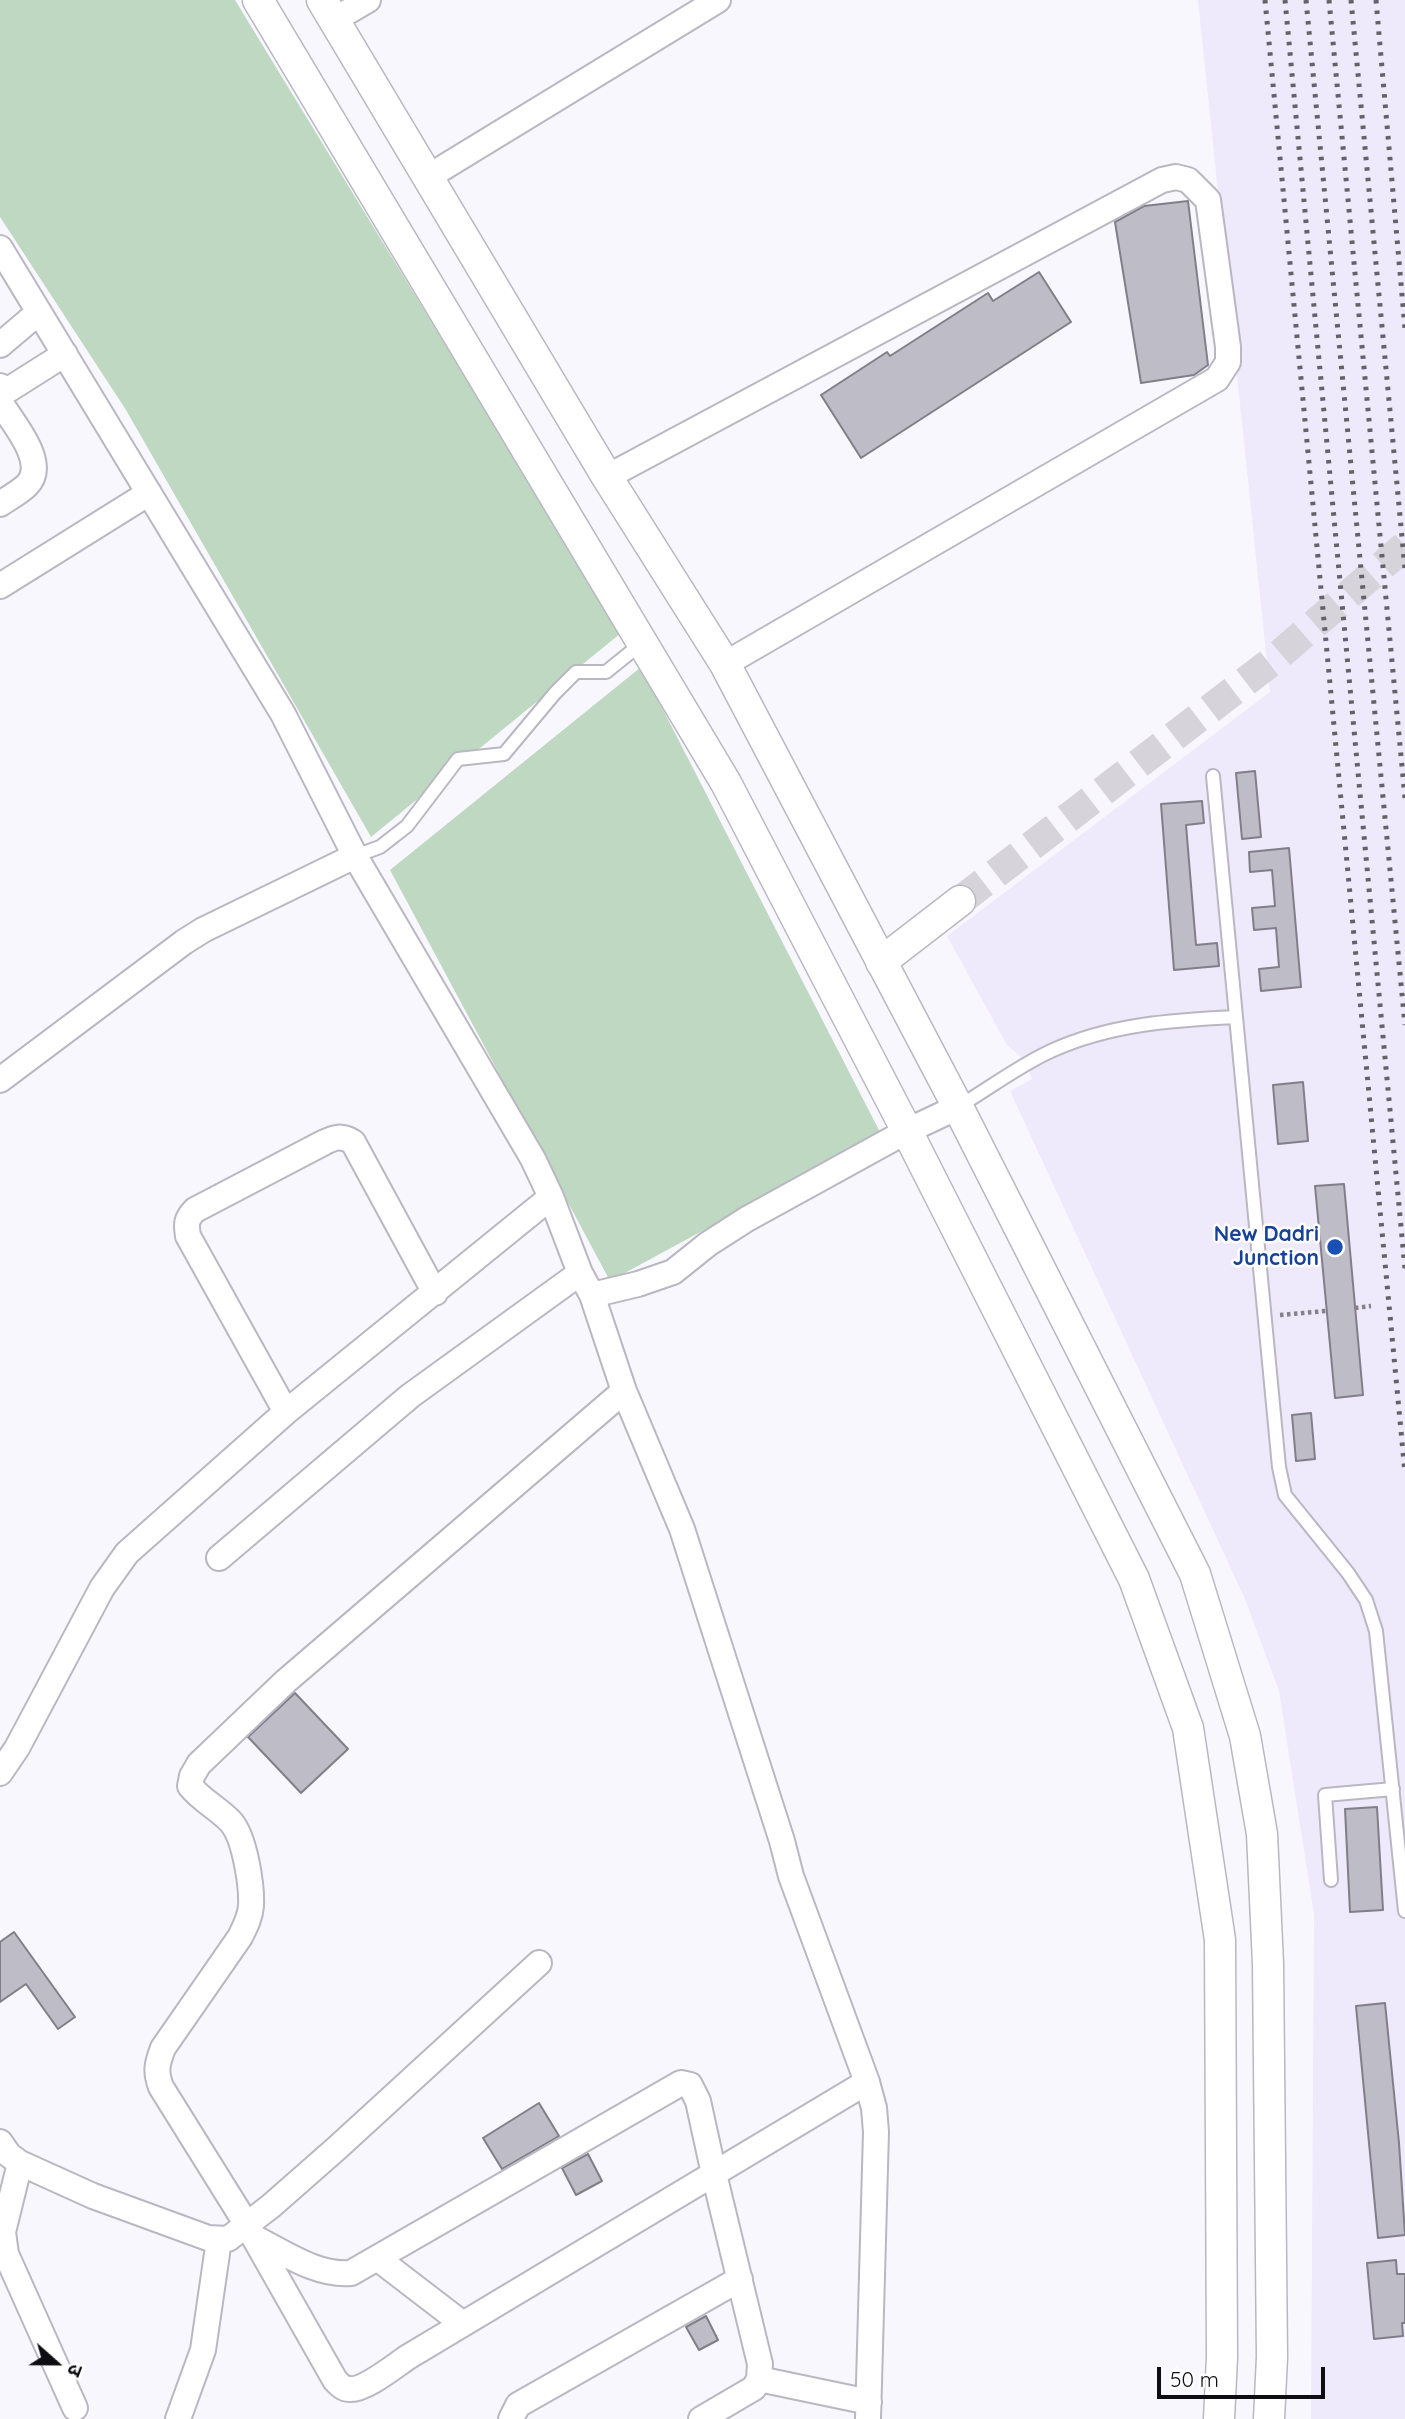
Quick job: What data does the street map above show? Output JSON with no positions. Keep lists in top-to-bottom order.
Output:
{
  "places": ["New Dadri Junction"],
  "scale_bar": "50 m",
  "north": "right"
}
